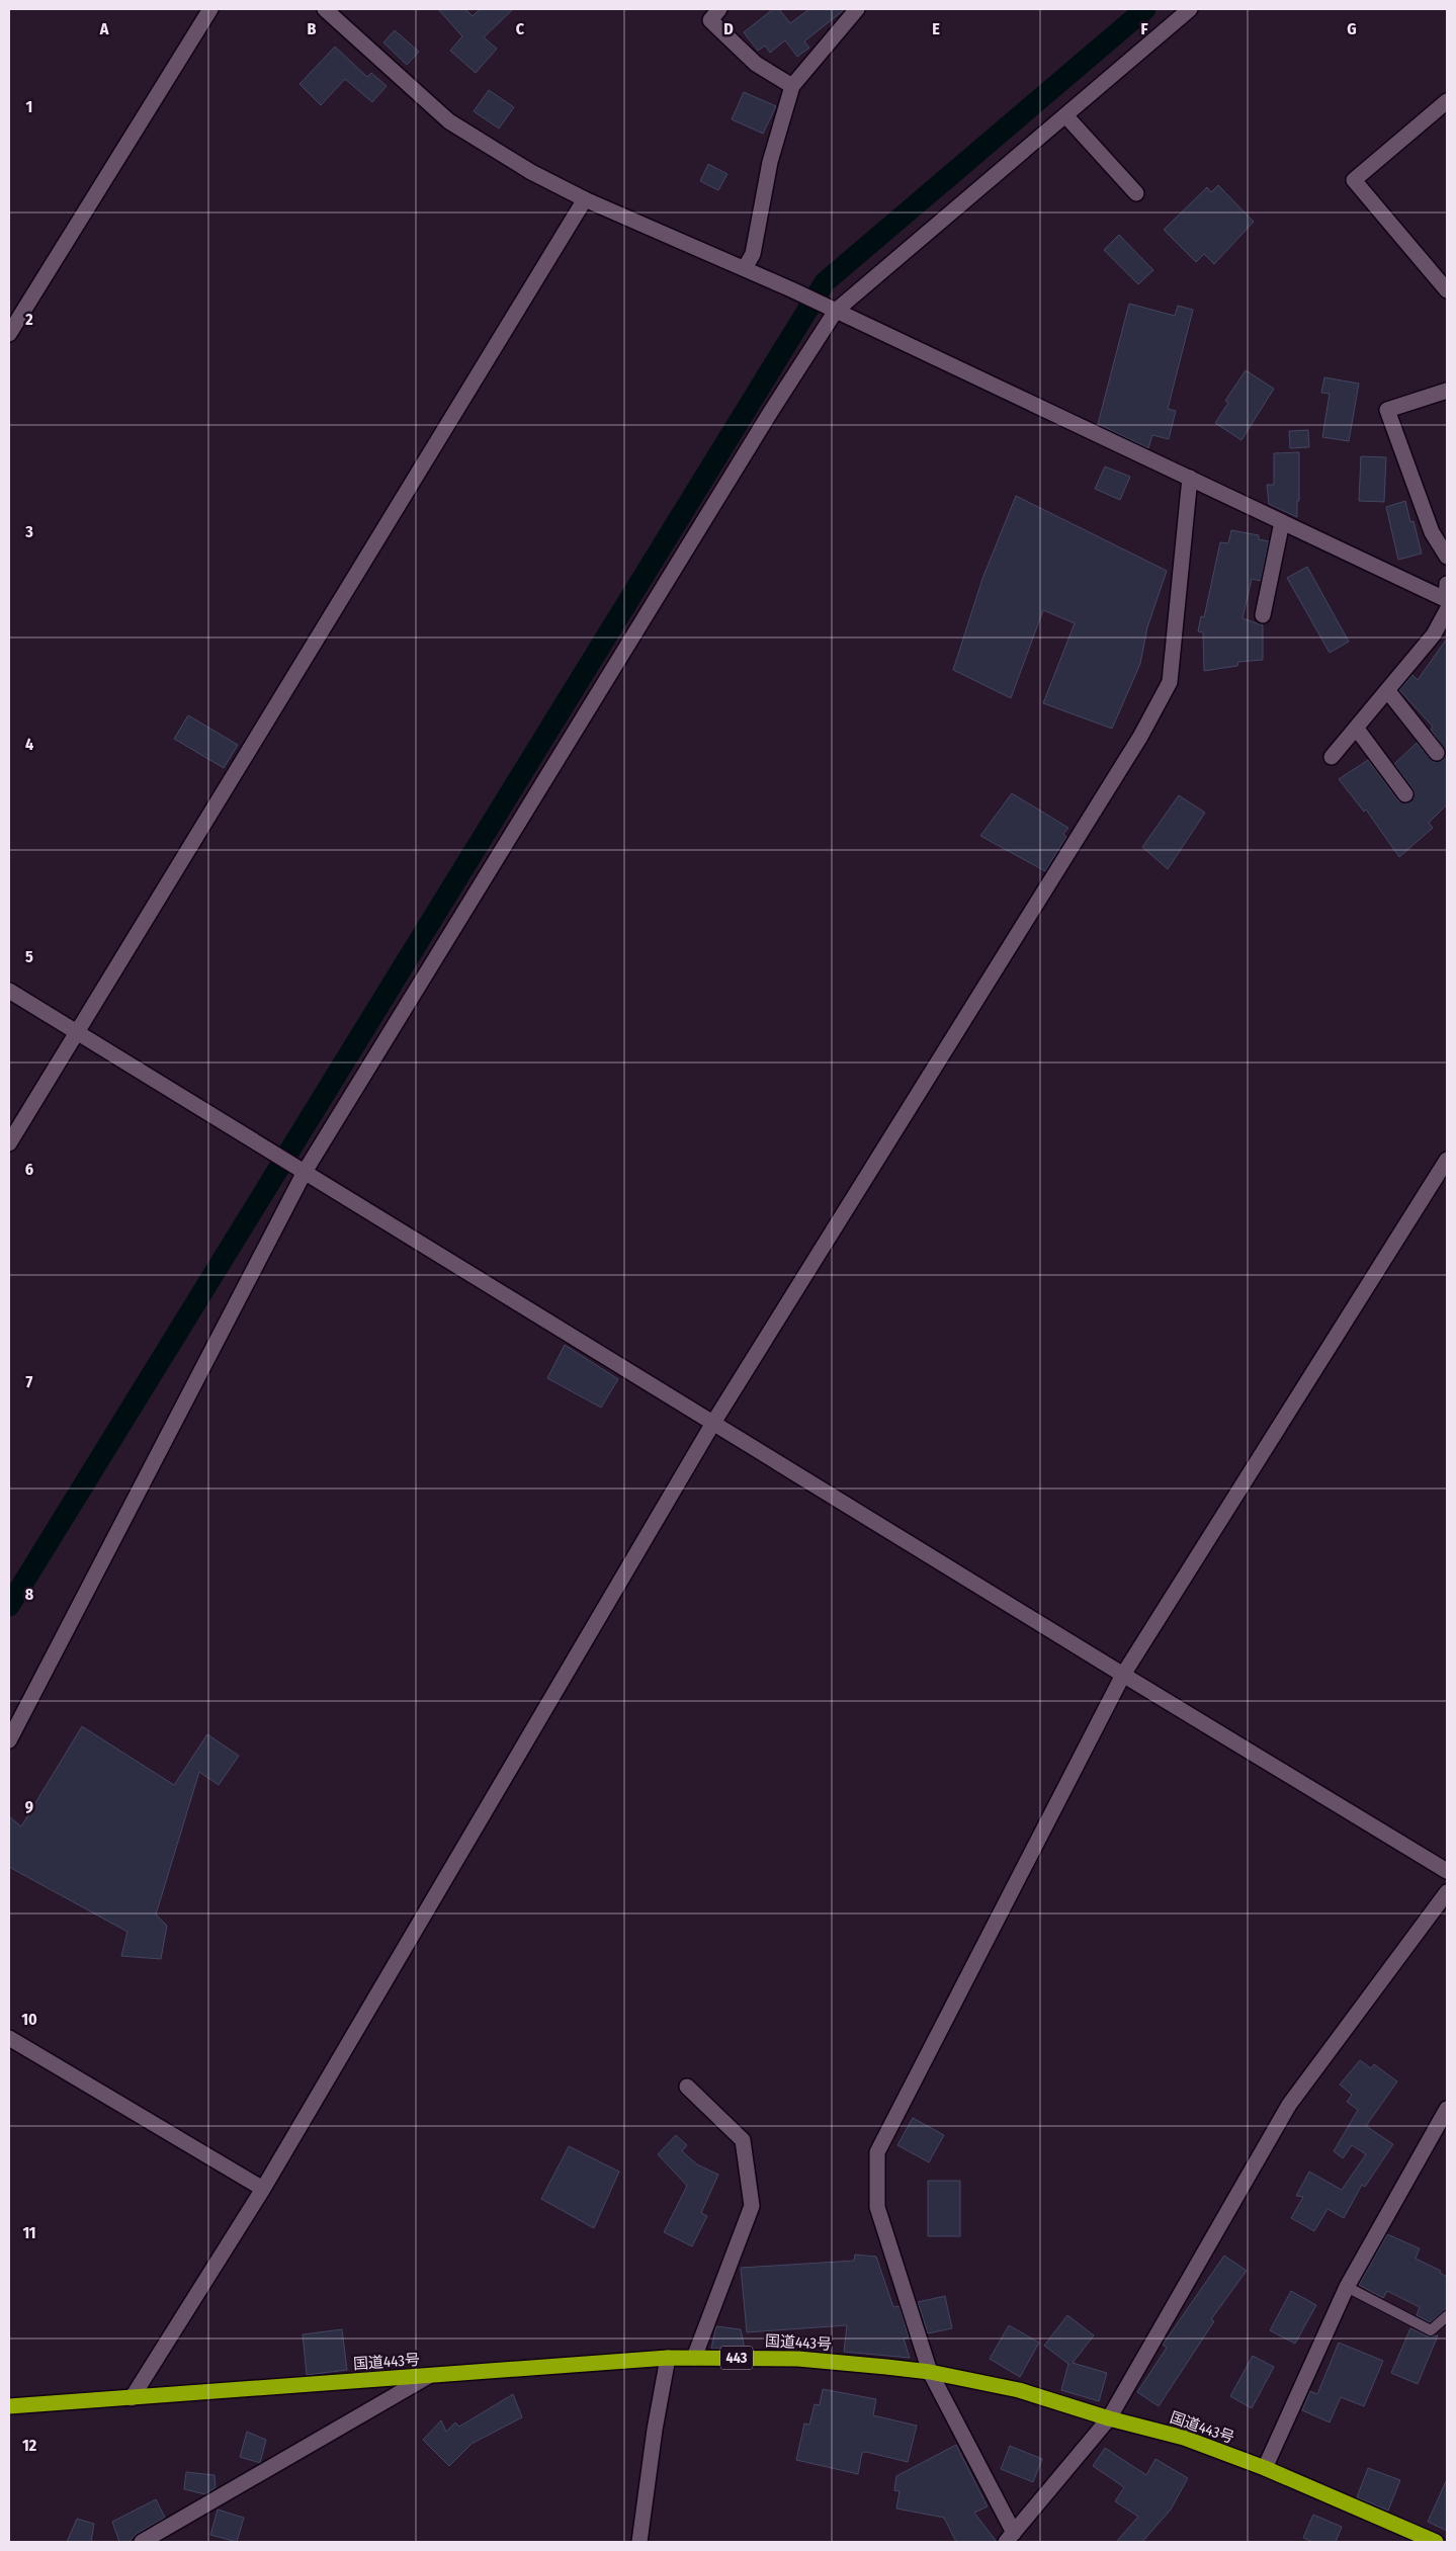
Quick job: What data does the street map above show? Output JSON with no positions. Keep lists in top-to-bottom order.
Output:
{
  "streets": {
    "highway": ["国道443号", "443"]
  },
  "grid": {
    "columns": [
      "A",
      "B",
      "C",
      "D",
      "E",
      "F",
      "G"
    ],
    "rows": [
      "1",
      "2",
      "3",
      "4",
      "5",
      "6",
      "7",
      "8",
      "9",
      "10",
      "11",
      "12"
    ]
  }
}
